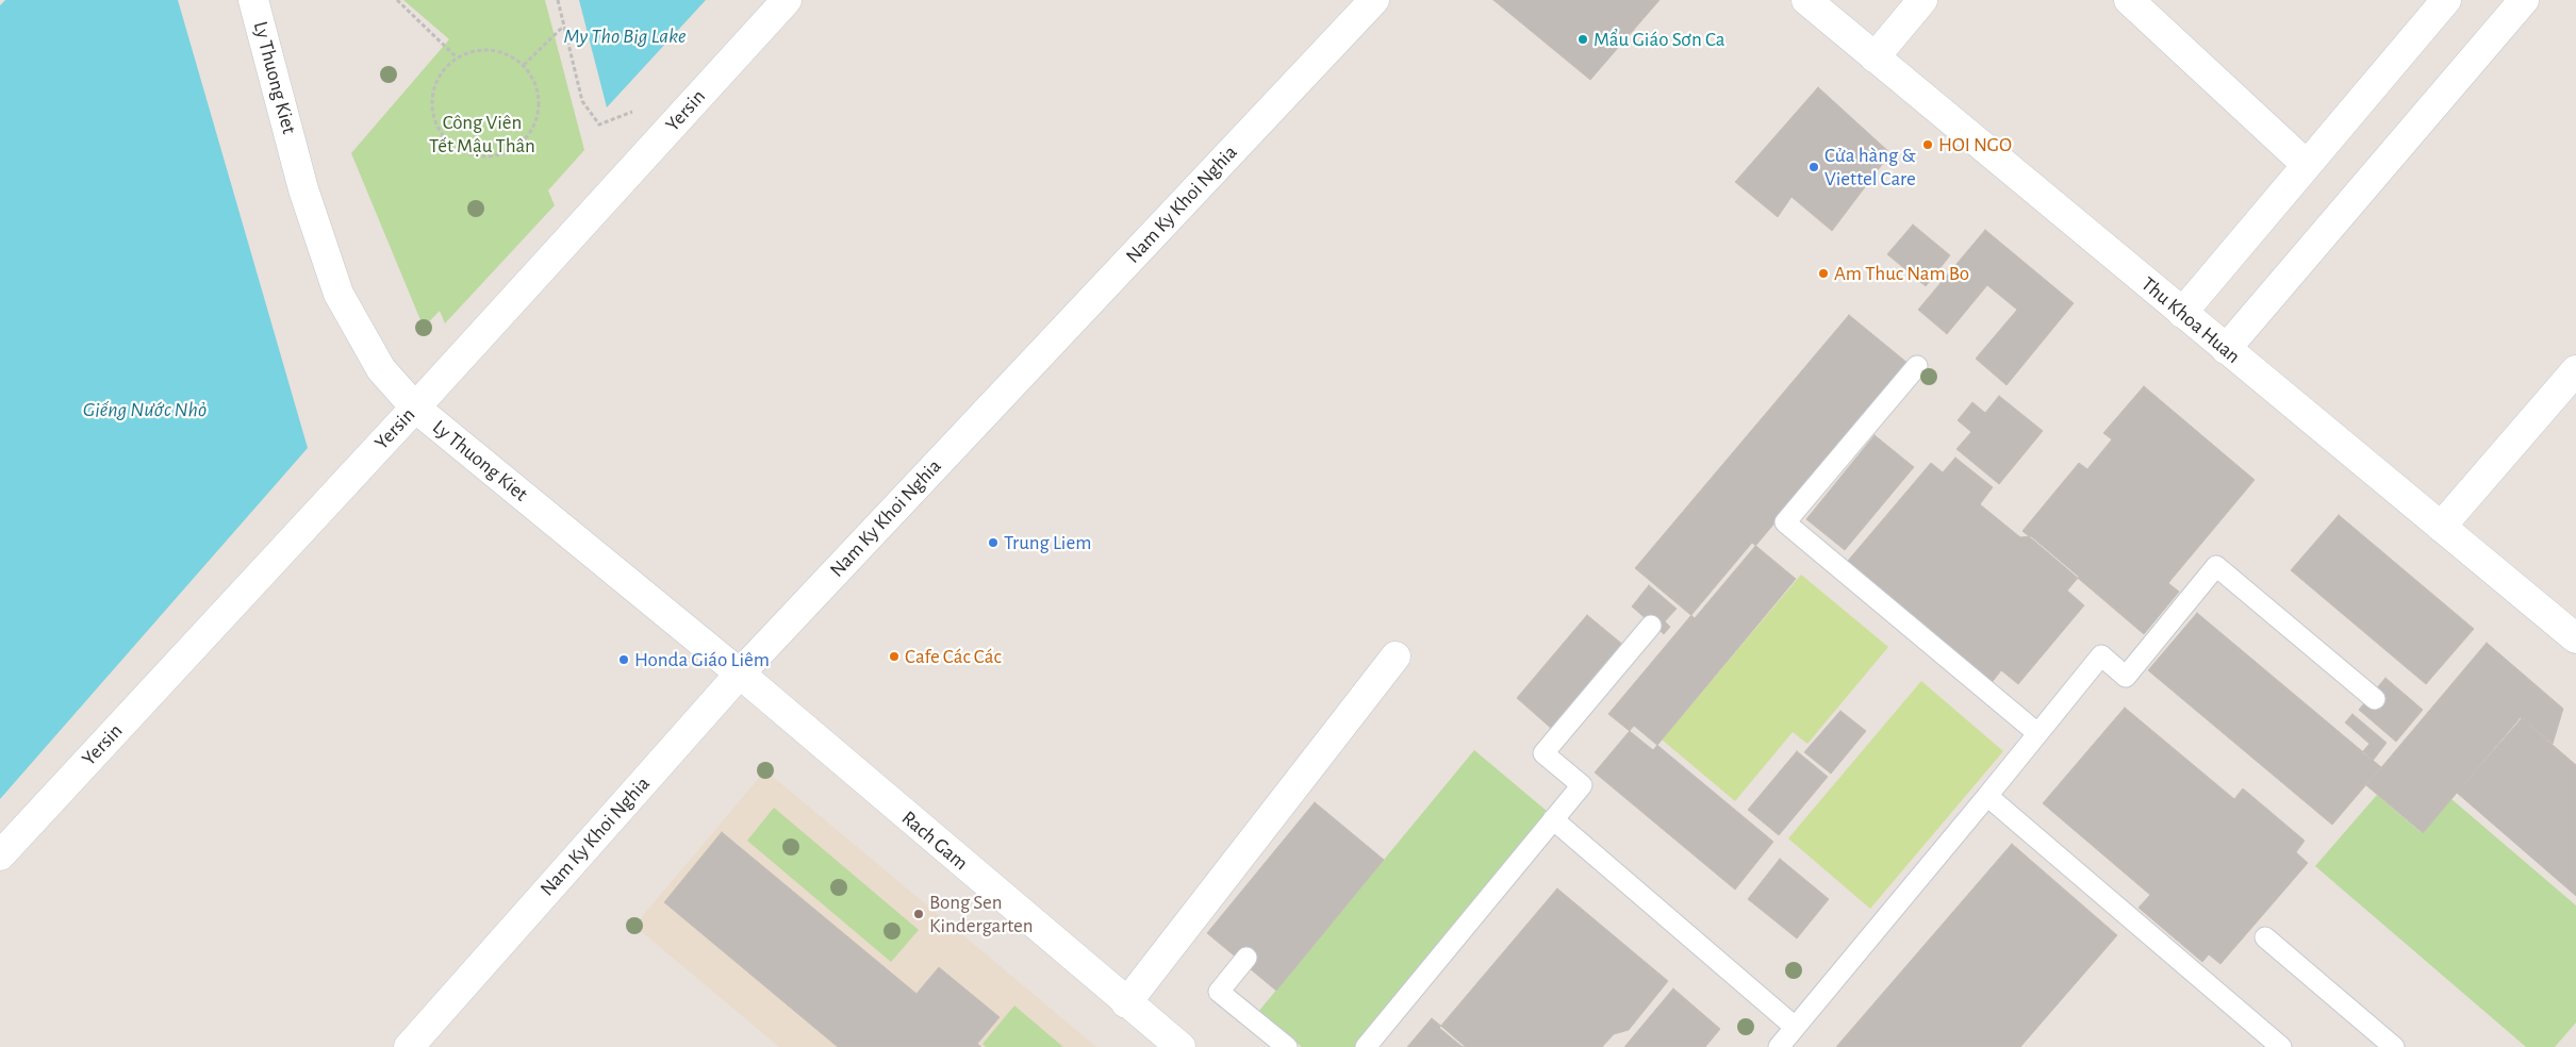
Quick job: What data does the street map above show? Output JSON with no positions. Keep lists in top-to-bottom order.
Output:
{
  "streets": {
    "street": [
      "Ly Thuong Kiet",
      "Yersin",
      "Nam Ky Khoi Nghia",
      "Thu Khoa Huan",
      "Rach Gam"
    ]
  },
  "crossings": [
    ["Ly Thuong Kiet", "Yersin"],
    ["Ly Thuong Kiet", "Nam Ky Khoi Nghia"],
    ["Ly Thuong Kiet", "Rach Gam"],
    ["Nam Ky Khoi Nghia", "Rach Gam"]
  ],
  "water": ["My Tho Big Lake", "Giếng Nước Nhỏ"],
  "parks": ["Công Viên Tết Mậu Thân"],
  "places": [
    "Mẩu Giáo Sơn Ca",
    "HOI NGO",
    "Cửa hàng & Viettel Care",
    "Am Thuc Nam Bo",
    "Trung Liem",
    "Cafe Các Các",
    "Honda Giáo Liêm",
    "Bong Sen Kindergarten"
  ]
}
